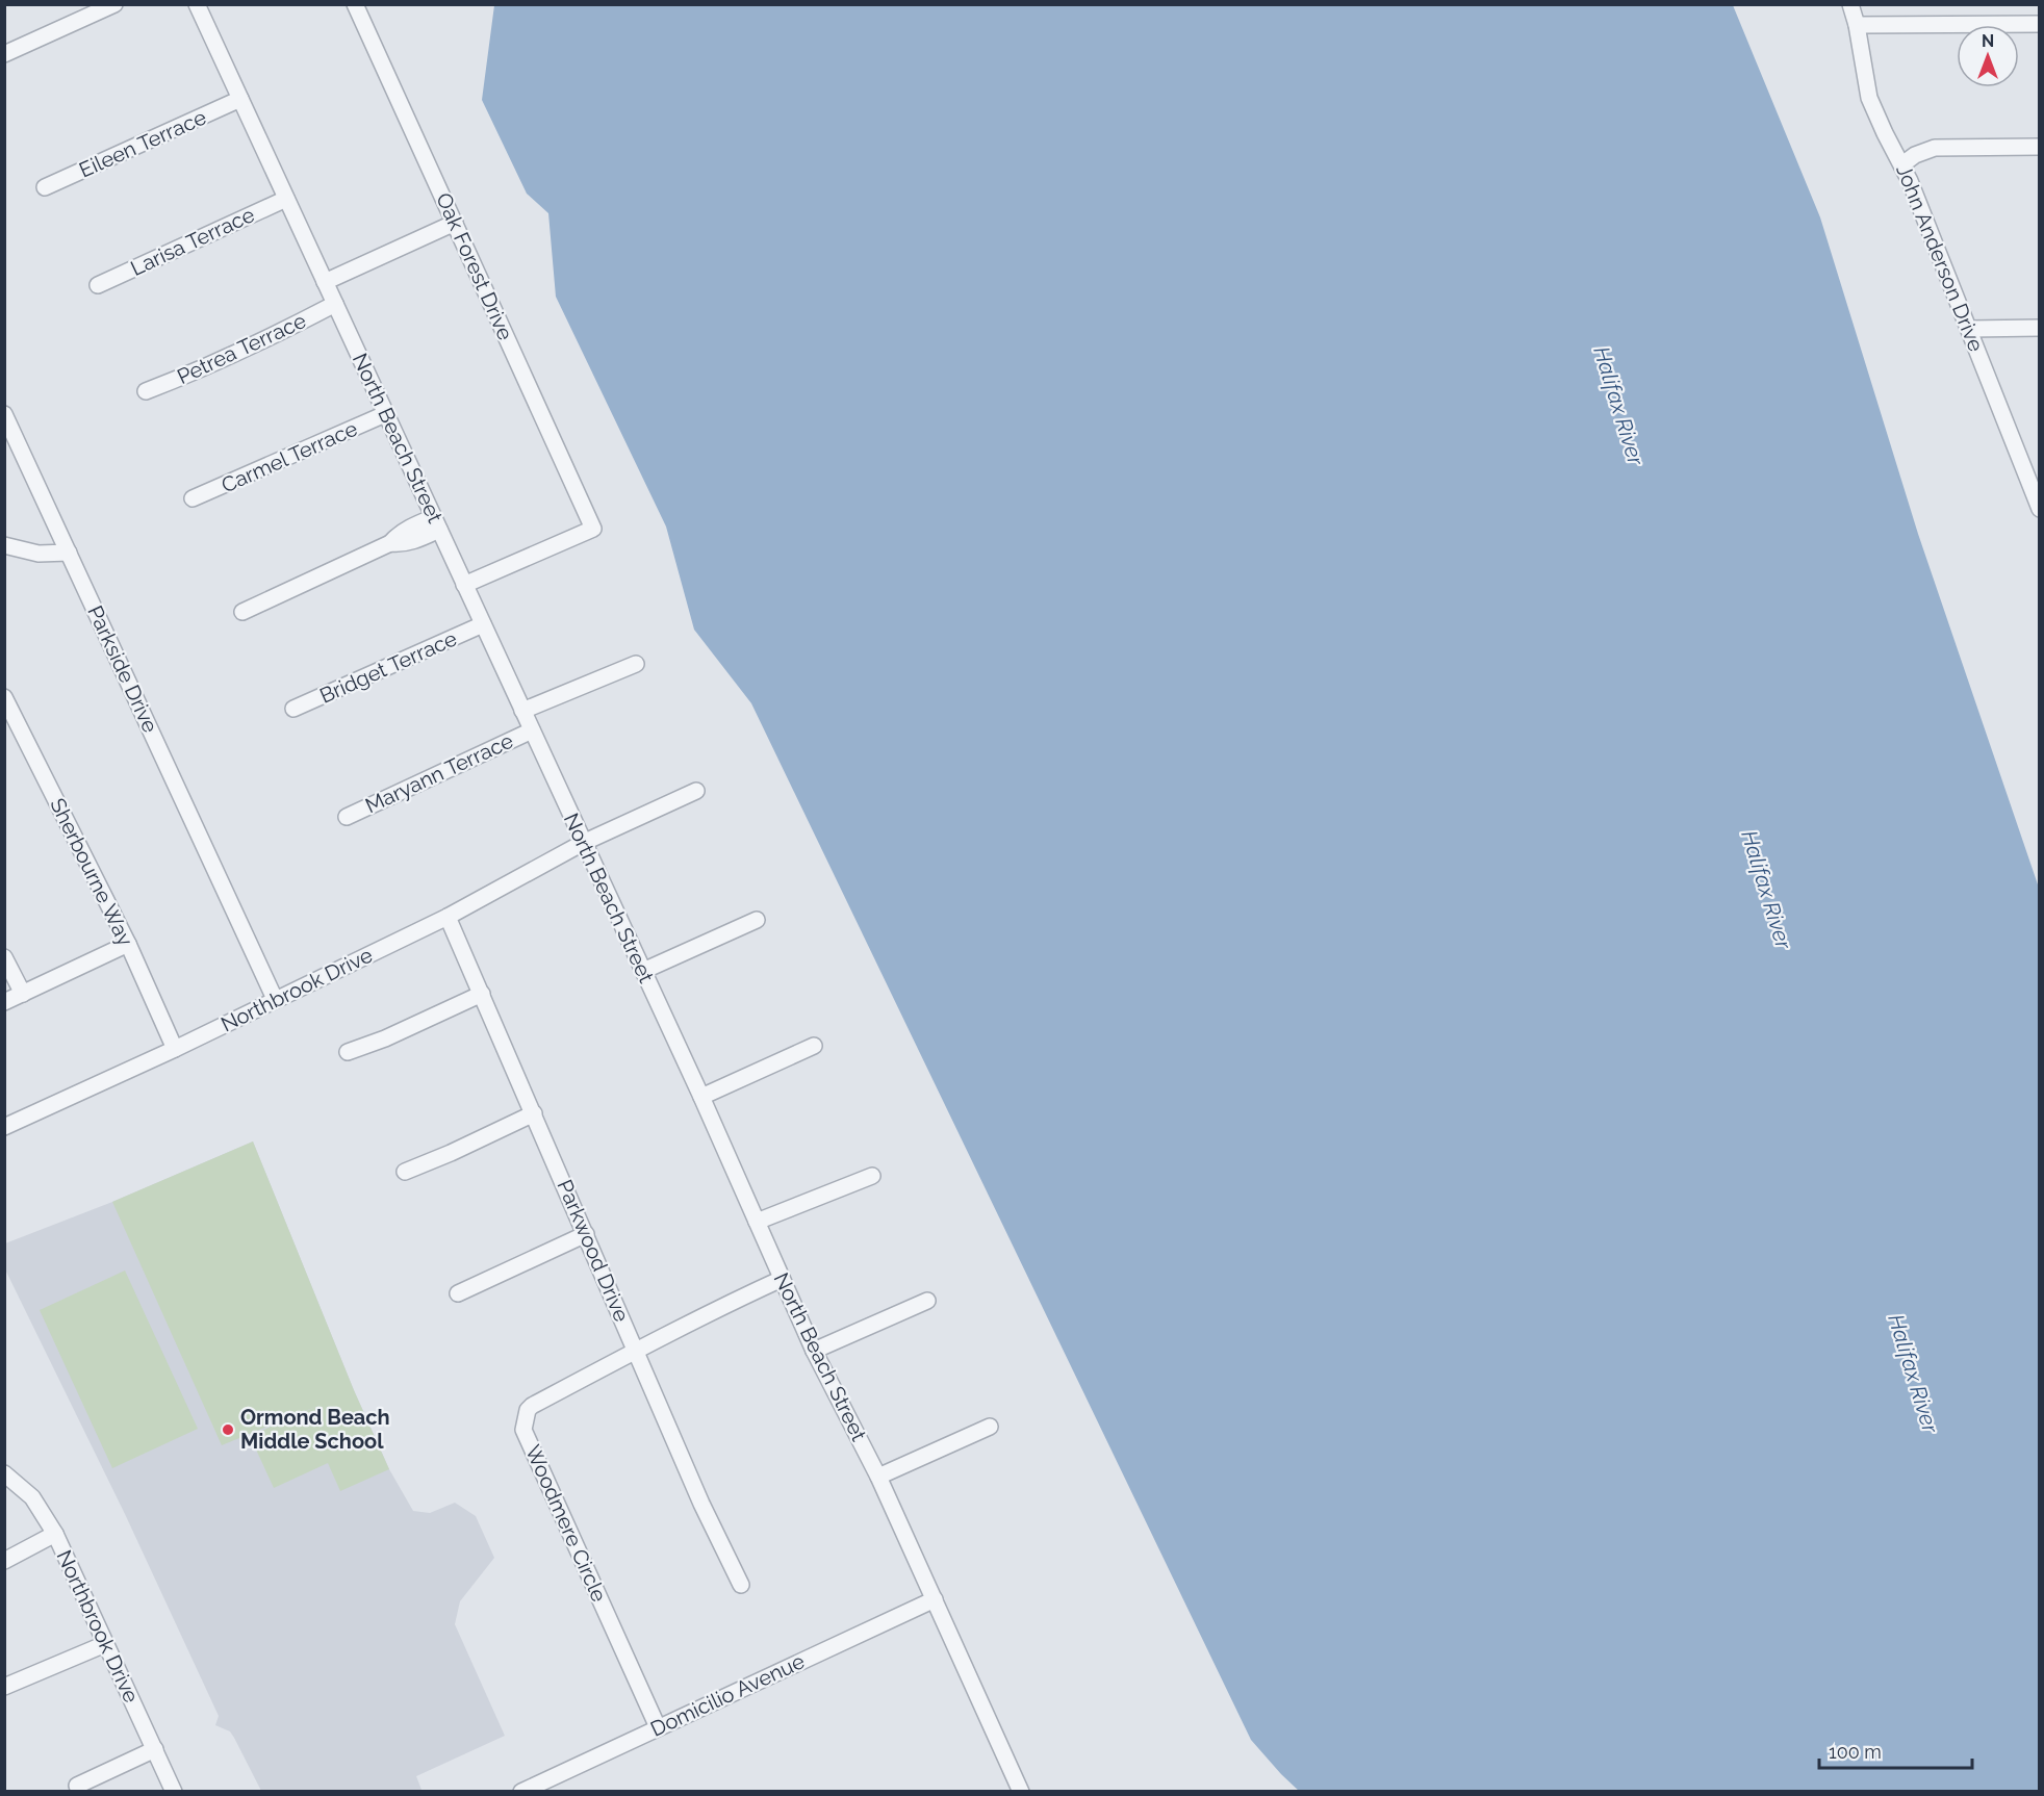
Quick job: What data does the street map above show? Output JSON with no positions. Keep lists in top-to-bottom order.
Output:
{
  "streets": {
    "street": [
      "Eileen Terrace",
      "Larisa Terrace",
      "John Anderson Drive",
      "Oak Forest Drive",
      "Petrea Terrace",
      "North Beach Street",
      "Carmel Terrace",
      "Bridget Terrace",
      "Parkside Drive",
      "Maryann Terrace",
      "Sherbourne Way",
      "Northbrook Drive",
      "Parkwood Drive",
      "Woodmere Circle",
      "Domicilio Avenue"
    ]
  },
  "crossings": [
    ["Eileen Terrace", "North Beach Street"],
    ["Larisa Terrace", "North Beach Street"],
    ["Oak Forest Drive", "North Beach Street"],
    ["Petrea Terrace", "North Beach Street"],
    ["North Beach Street", "Carmel Terrace"],
    ["North Beach Street", "Bridget Terrace"],
    ["North Beach Street", "Maryann Terrace"],
    ["North Beach Street", "Northbrook Drive"],
    ["North Beach Street", "Woodmere Circle"],
    ["North Beach Street", "Domicilio Avenue"],
    ["Parkside Drive", "Northbrook Drive"],
    ["Sherbourne Way", "Northbrook Drive"],
    ["Northbrook Drive", "Parkwood Drive"],
    ["Parkwood Drive", "Woodmere Circle"],
    ["Woodmere Circle", "Domicilio Avenue"]
  ],
  "water": ["Halifax River"],
  "places": ["Ormond Beach Middle School"],
  "scale_bar": "100 m",
  "north": "top"
}
